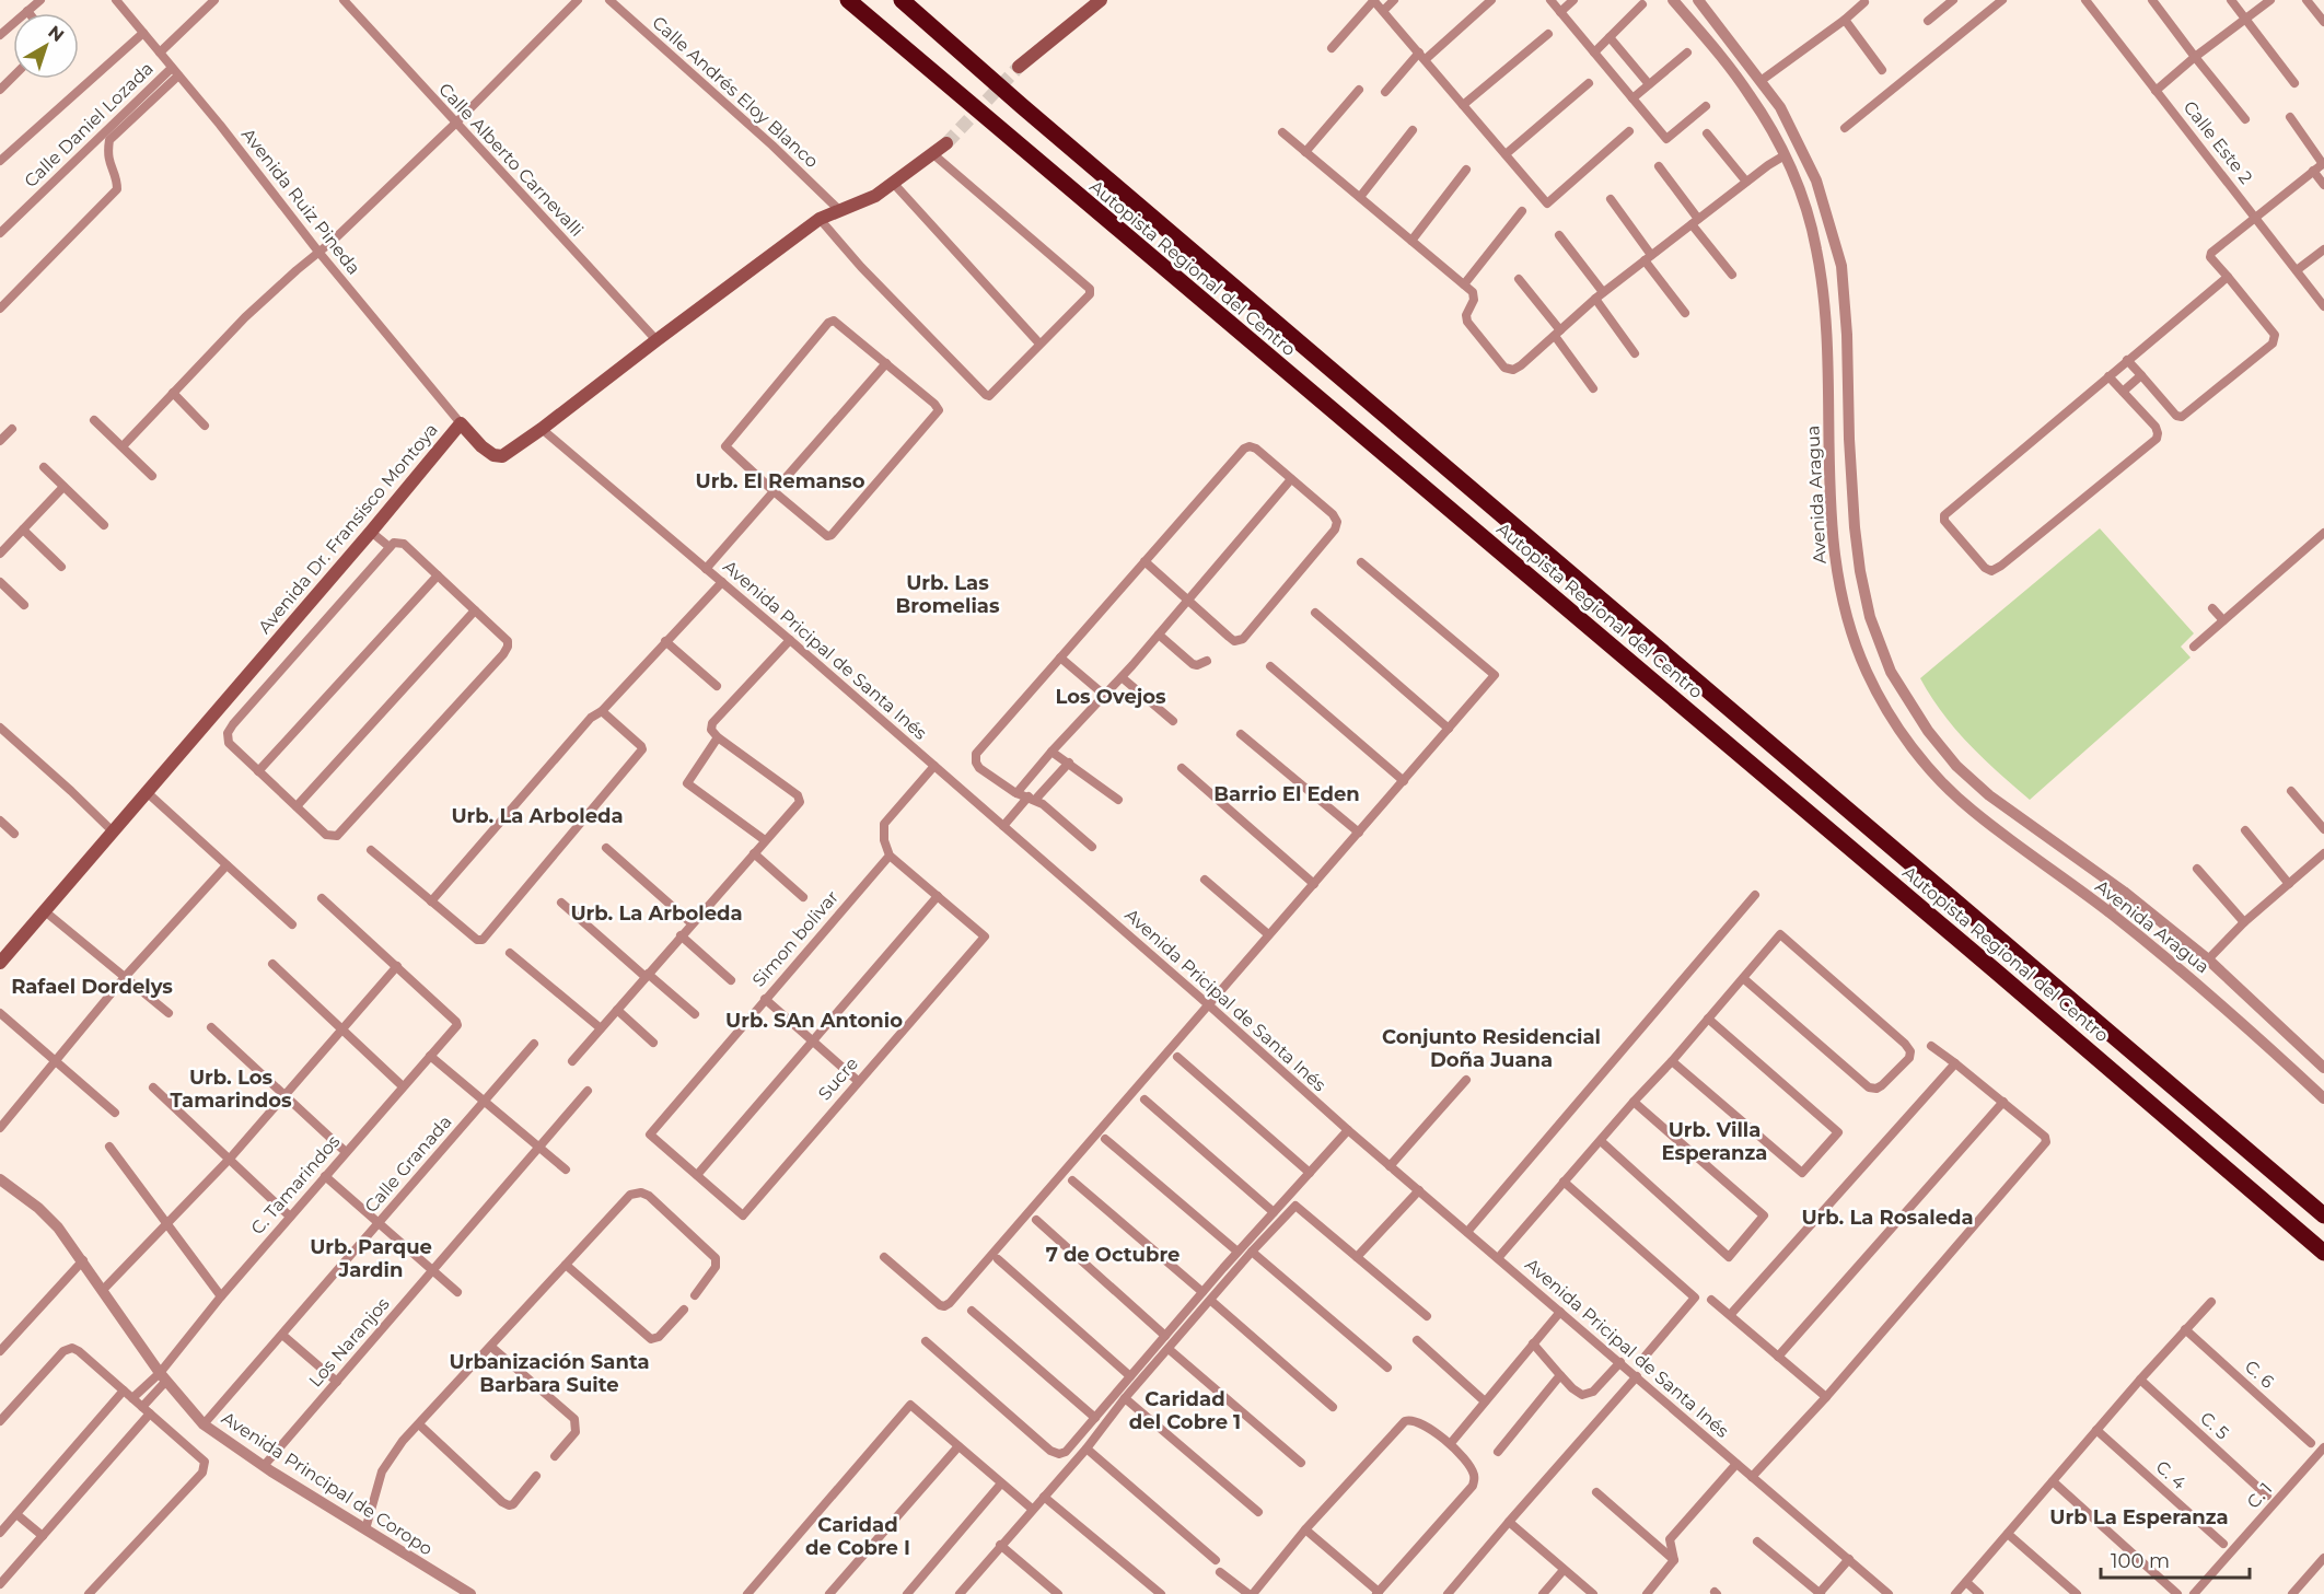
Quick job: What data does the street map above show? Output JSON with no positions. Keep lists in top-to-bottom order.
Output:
{
  "streets": {
    "highway": ["Autopista Regional del Centro"],
    "main road": ["Avenida Dr. Fransisco Montoya"],
    "street": [
      "Calle Andrés Eloy Blanco",
      "Calle Daniel Lozada",
      "Calle Este 2",
      "Calle Alberto Carnevalli",
      "Avenida Ruiz Pineda",
      "Avenida Aragua",
      "Avenida Pricipal de Santa Inés",
      "Simon bolivar",
      "Sucre",
      "Calle Granada",
      "C. Tamarindos",
      "Los Naranjos",
      "C. 6",
      "C. 5",
      "C. 4",
      "Avenida Principal de Coropo",
      "C. 1"
    ]
  },
  "crossings": [
    ["Calle Andrés Eloy Blanco", "Avenida Dr. Fransisco Montoya"],
    ["Calle Daniel Lozada", "Avenida Ruiz Pineda"],
    ["Calle Alberto Carnevalli", "Avenida Dr. Fransisco Montoya"],
    ["Avenida Ruiz Pineda", "Avenida Dr. Fransisco Montoya"],
    ["Avenida Dr. Fransisco Montoya", "Avenida Pricipal de Santa Inés"],
    ["Simon bolivar", "Sucre"],
    ["Calle Granada", "Avenida Principal de Coropo"],
    ["C. Tamarindos", "Avenida Principal de Coropo"],
    ["Los Naranjos", "Avenida Principal de Coropo"]
  ],
  "districts": [
    "Urb. El Remanso",
    "Urb. Las Bromelias",
    "Los Ovejos",
    "Barrio El Eden",
    "Urb. La Arboleda",
    "Urb. La Arboleda",
    "Rafael Dordelys",
    "Urb. SAn Antonio",
    "Conjunto Residencial Doña Juana",
    "Urb. Los Tamarindos",
    "Urb. Villa Esperanza",
    "Urb. La Rosaleda",
    "Urb. Parque Jardin",
    "7 de Octubre",
    "Urbanización Santa Barbara Suite",
    "Caridad del Cobre 1",
    "Urb La Esperanza",
    "Caridad de Cobre I"
  ],
  "scale_bar": "100 m",
  "north": "top right"
}
